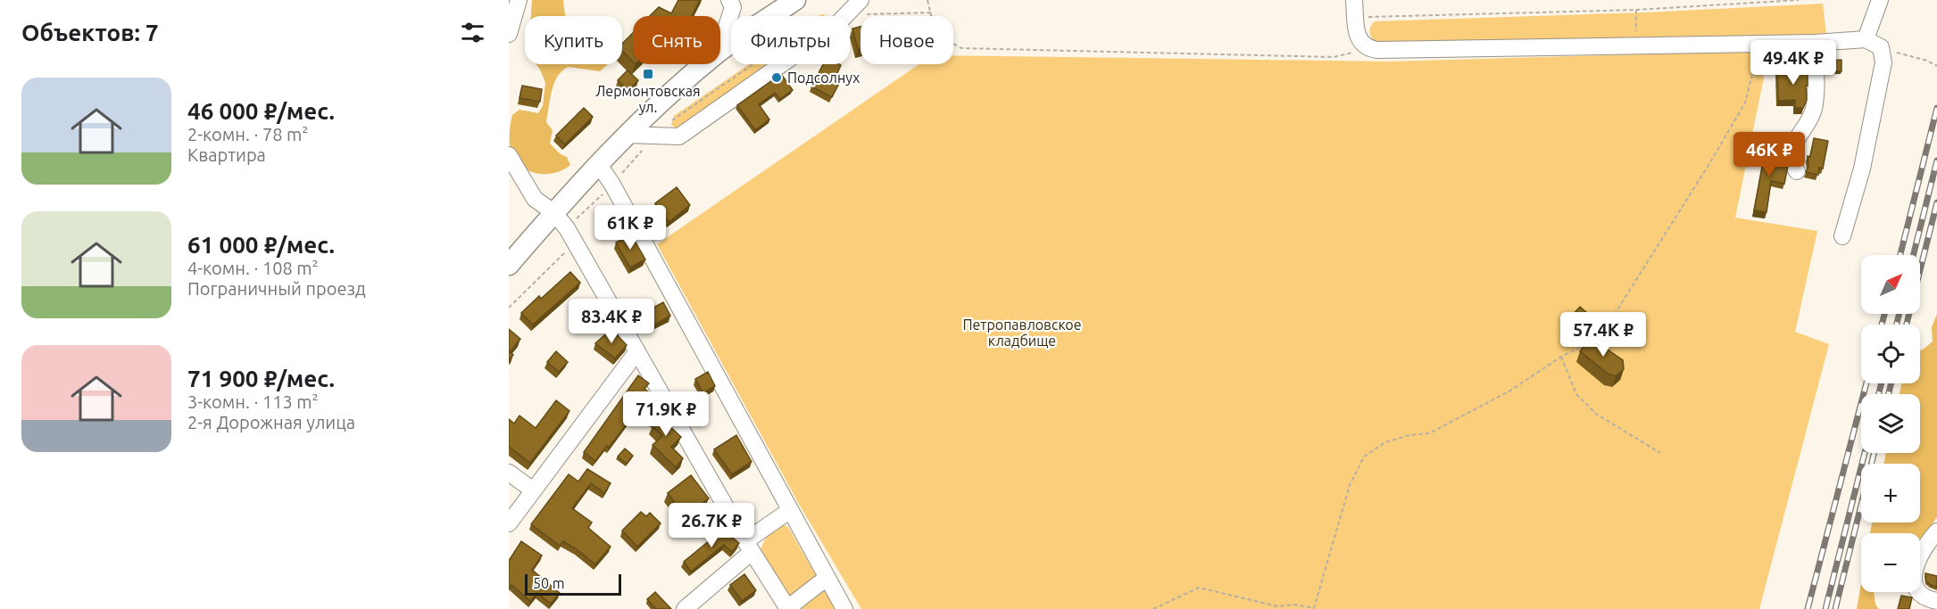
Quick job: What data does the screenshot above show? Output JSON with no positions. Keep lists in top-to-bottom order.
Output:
{
  "parks": ["Петропавловское кладбище"],
  "places": {
    "transit": ["Лермонтовская ул."],
    "other": ["Подсолнух"]
  },
  "scale_bar": "50 m",
  "north": "top right",
  "page": {
    "heading": "Объектов: 7",
    "chip": [
      "Купить",
      "Снять",
      "Фильтры",
      "Новое"
    ],
    "price": [
      "49.4K ₽",
      "46K ₽",
      "61K ₽",
      "83.4K ₽",
      "57.4K ₽",
      "71.9K ₽",
      "26.7K ₽"
    ],
    "list": [
      {
        "name": "46 000 ₽/мес.",
        "note": "2-комн. · 78 m² · Квартира"
      },
      {
        "name": "61 000 ₽/мес.",
        "note": "4-комн. · 108 m² · Пограничный проезд"
      },
      {
        "name": "71 900 ₽/мес.",
        "note": "3-комн. · 113 m² · 2-я Дорожная улица"
      }
    ],
    "map_buttons": ["+", "−"],
    "scale": "50 m"
  }
}
